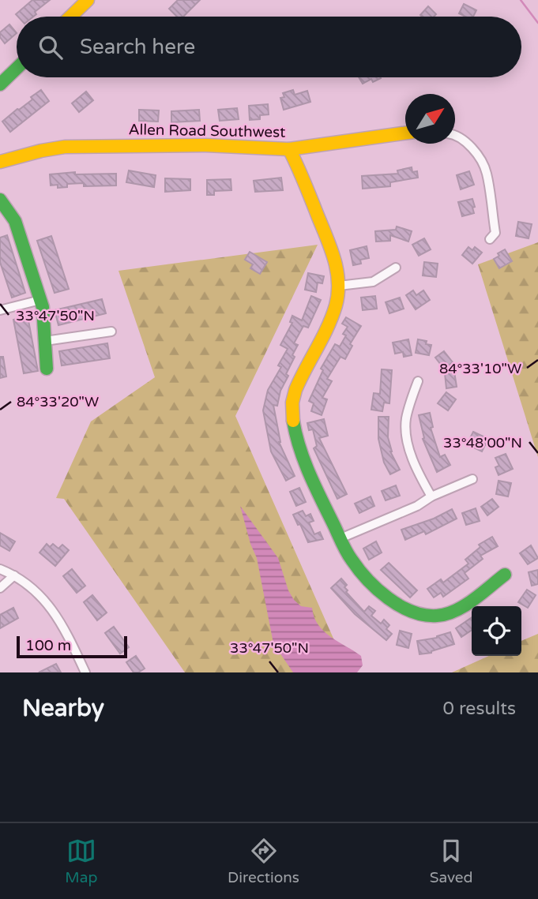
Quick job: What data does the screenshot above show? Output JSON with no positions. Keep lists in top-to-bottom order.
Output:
{
  "streets": {
    "street": ["Allen Road Southwest"]
  },
  "scale_bar": "100 m",
  "north": "top right",
  "page": {
    "search": "Search here",
    "scale": "100 m",
    "heading": ["Nearby", "0 results"],
    "nav": ["Map", "Directions", "Saved"]
  },
  "coordinates": [
    "33°47'50\"N",
    "84°33'10\"W",
    "84°33'20\"W",
    "33°48'00\"N"
  ]
}
